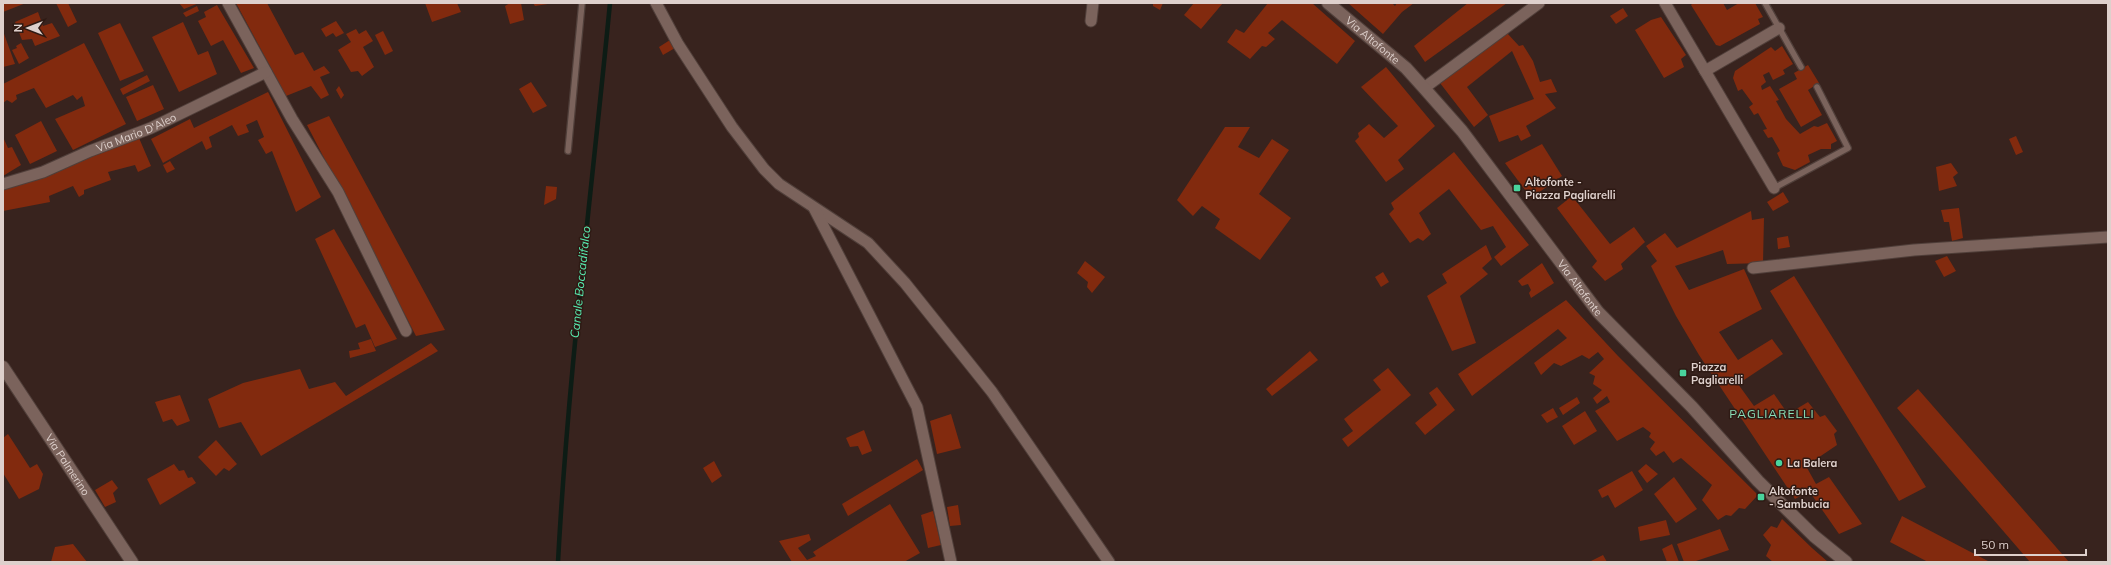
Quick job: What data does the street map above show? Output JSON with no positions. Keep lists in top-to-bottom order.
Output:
{
  "streets": {
    "street": ["Via Altofonte", "Via Mario D'Aleo", "Via Palmerino"]
  },
  "districts": ["PAGLIARELLI"],
  "water": ["Canale Boccadifalco"],
  "places": {
    "transit": ["Altofonte - Piazza Pagliarelli", "Piazza Pagliarelli", "Altofonte - Sambucia"],
    "other": ["La Balera"]
  },
  "scale_bar": "50 m",
  "north": "left"
}
